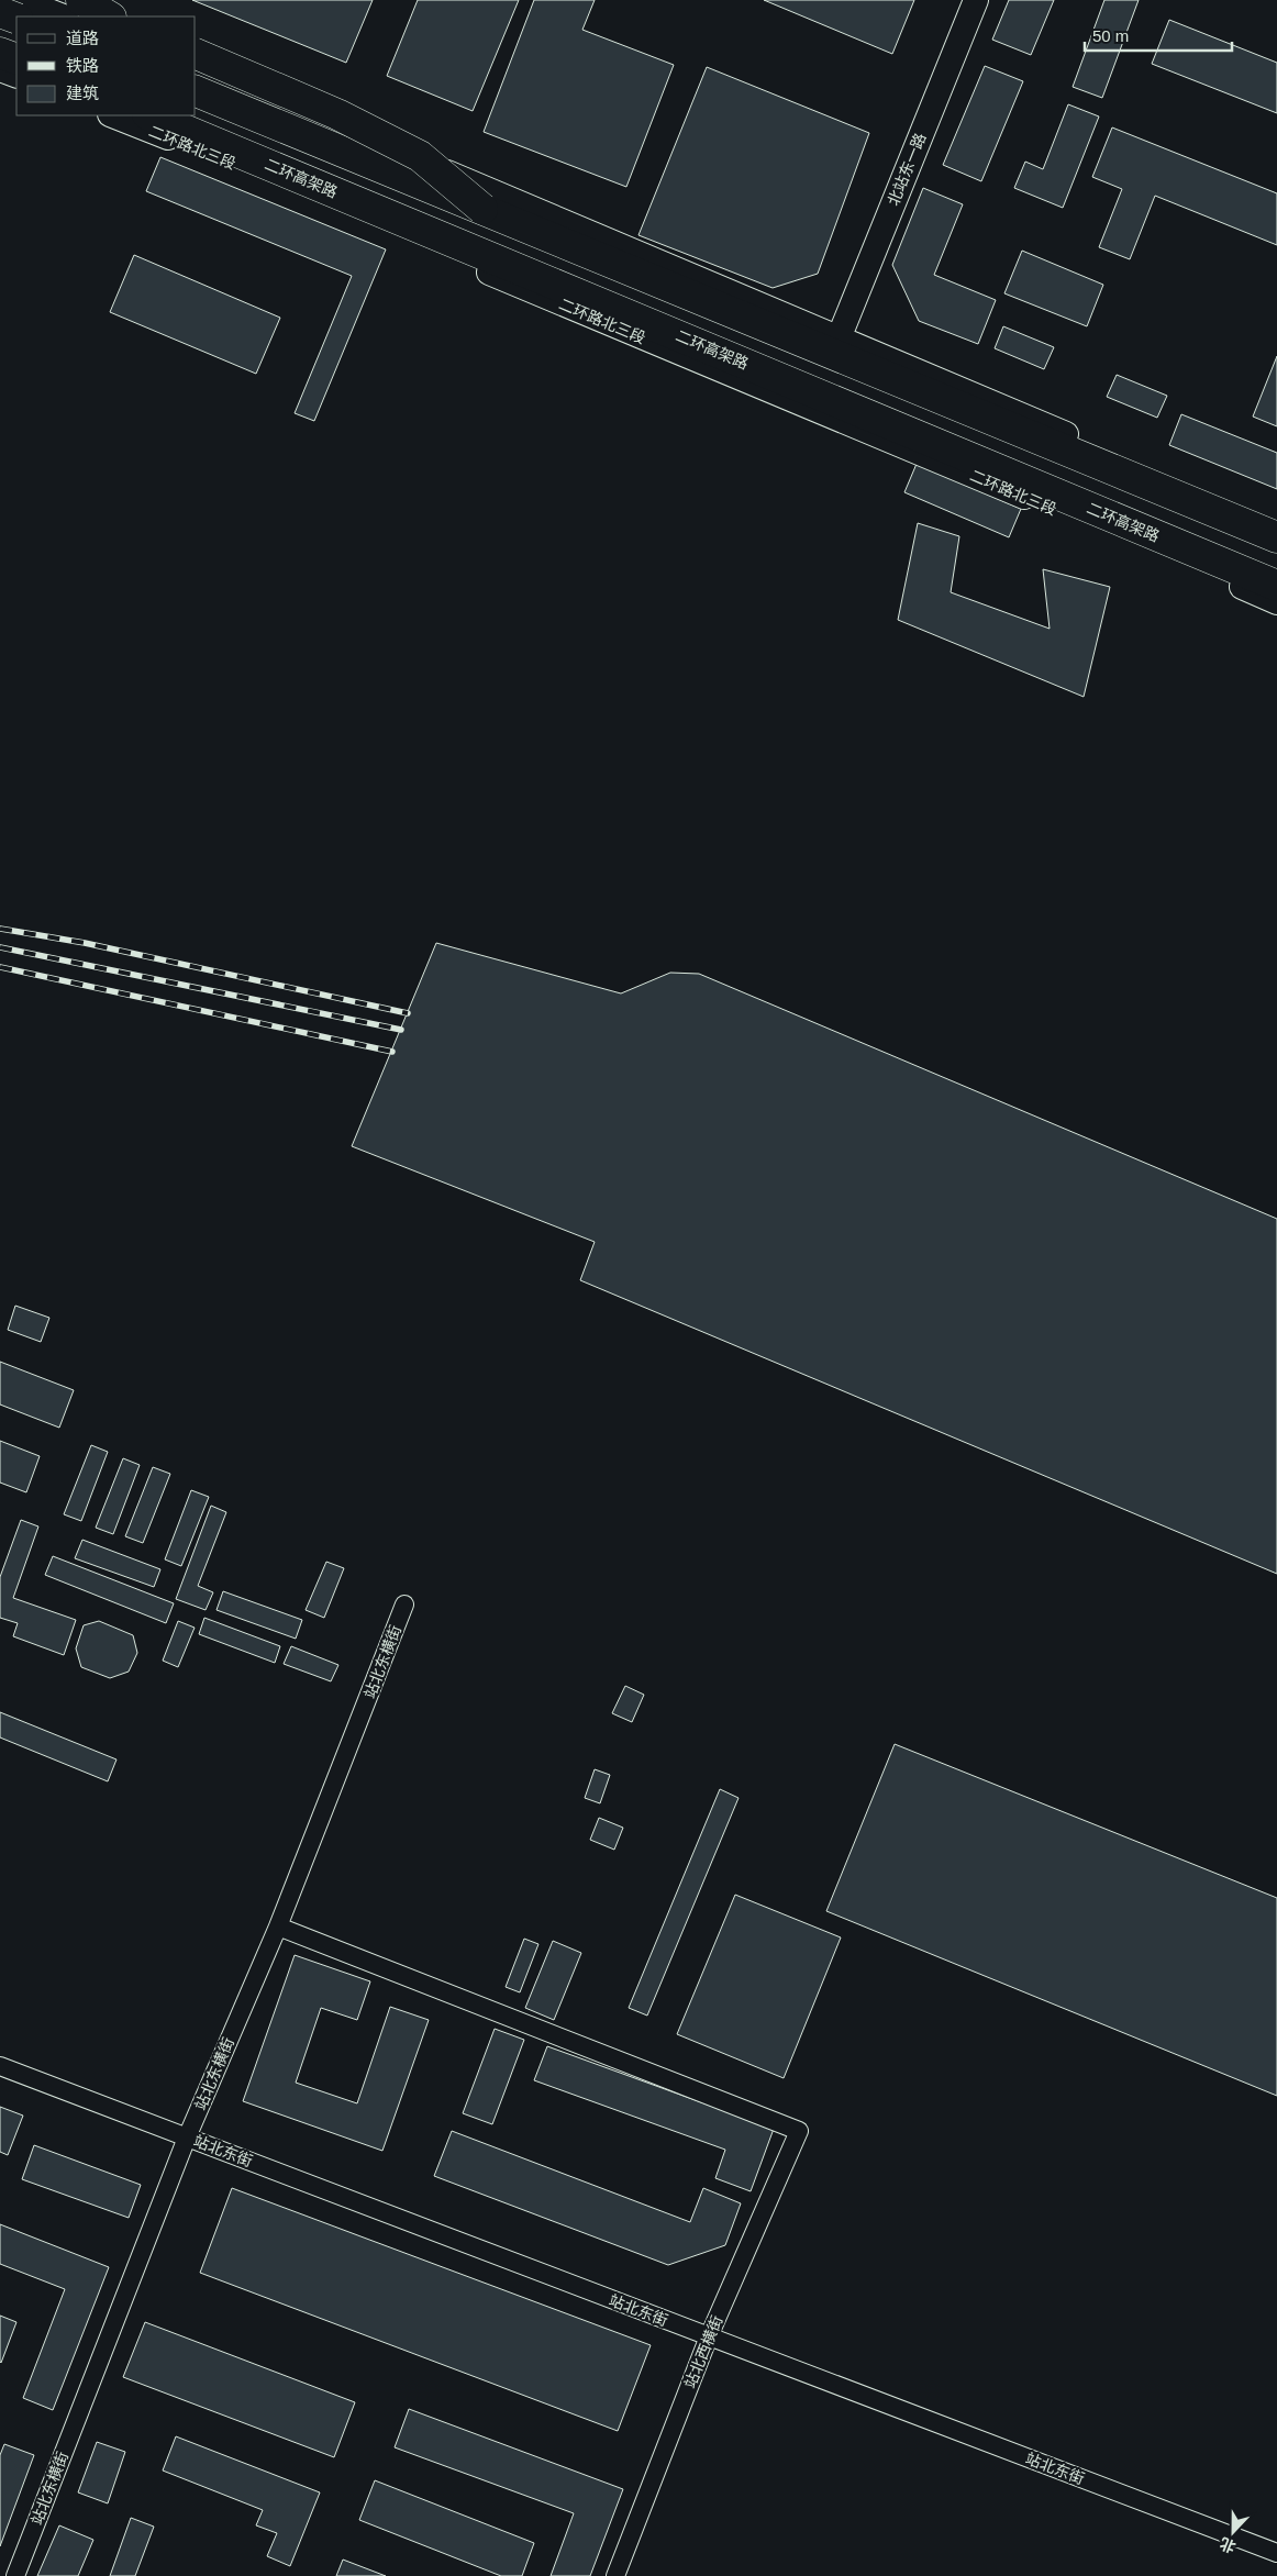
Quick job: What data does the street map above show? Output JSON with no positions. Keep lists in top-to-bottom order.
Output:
{
  "streets": {
    "highway": ["二环高架路"],
    "main road": ["二环路北三段", "北站东一路"],
    "street": ["站北东横街", "站北东街", "站北西横街"]
  },
  "crossings": [
    ["站北东横街", "站北东街"],
    ["站北东横街", "站北西横街"],
    ["站北东街", "站北西横街"]
  ],
  "legend": ["道路", "铁路", "建筑"],
  "scale_bar": "50 m",
  "north": "bottom"
}
